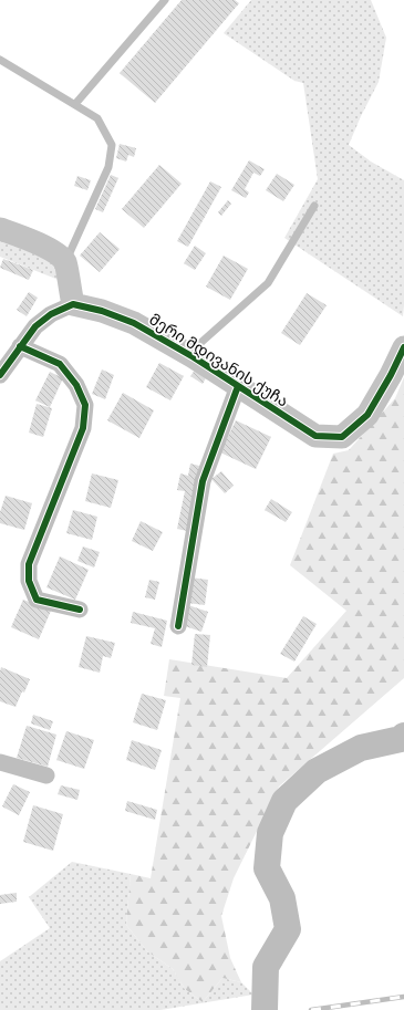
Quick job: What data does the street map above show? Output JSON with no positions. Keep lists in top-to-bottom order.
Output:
{
  "streets": {
    "street": ["მერი მდივანის ქუჩა"]
  }
}
